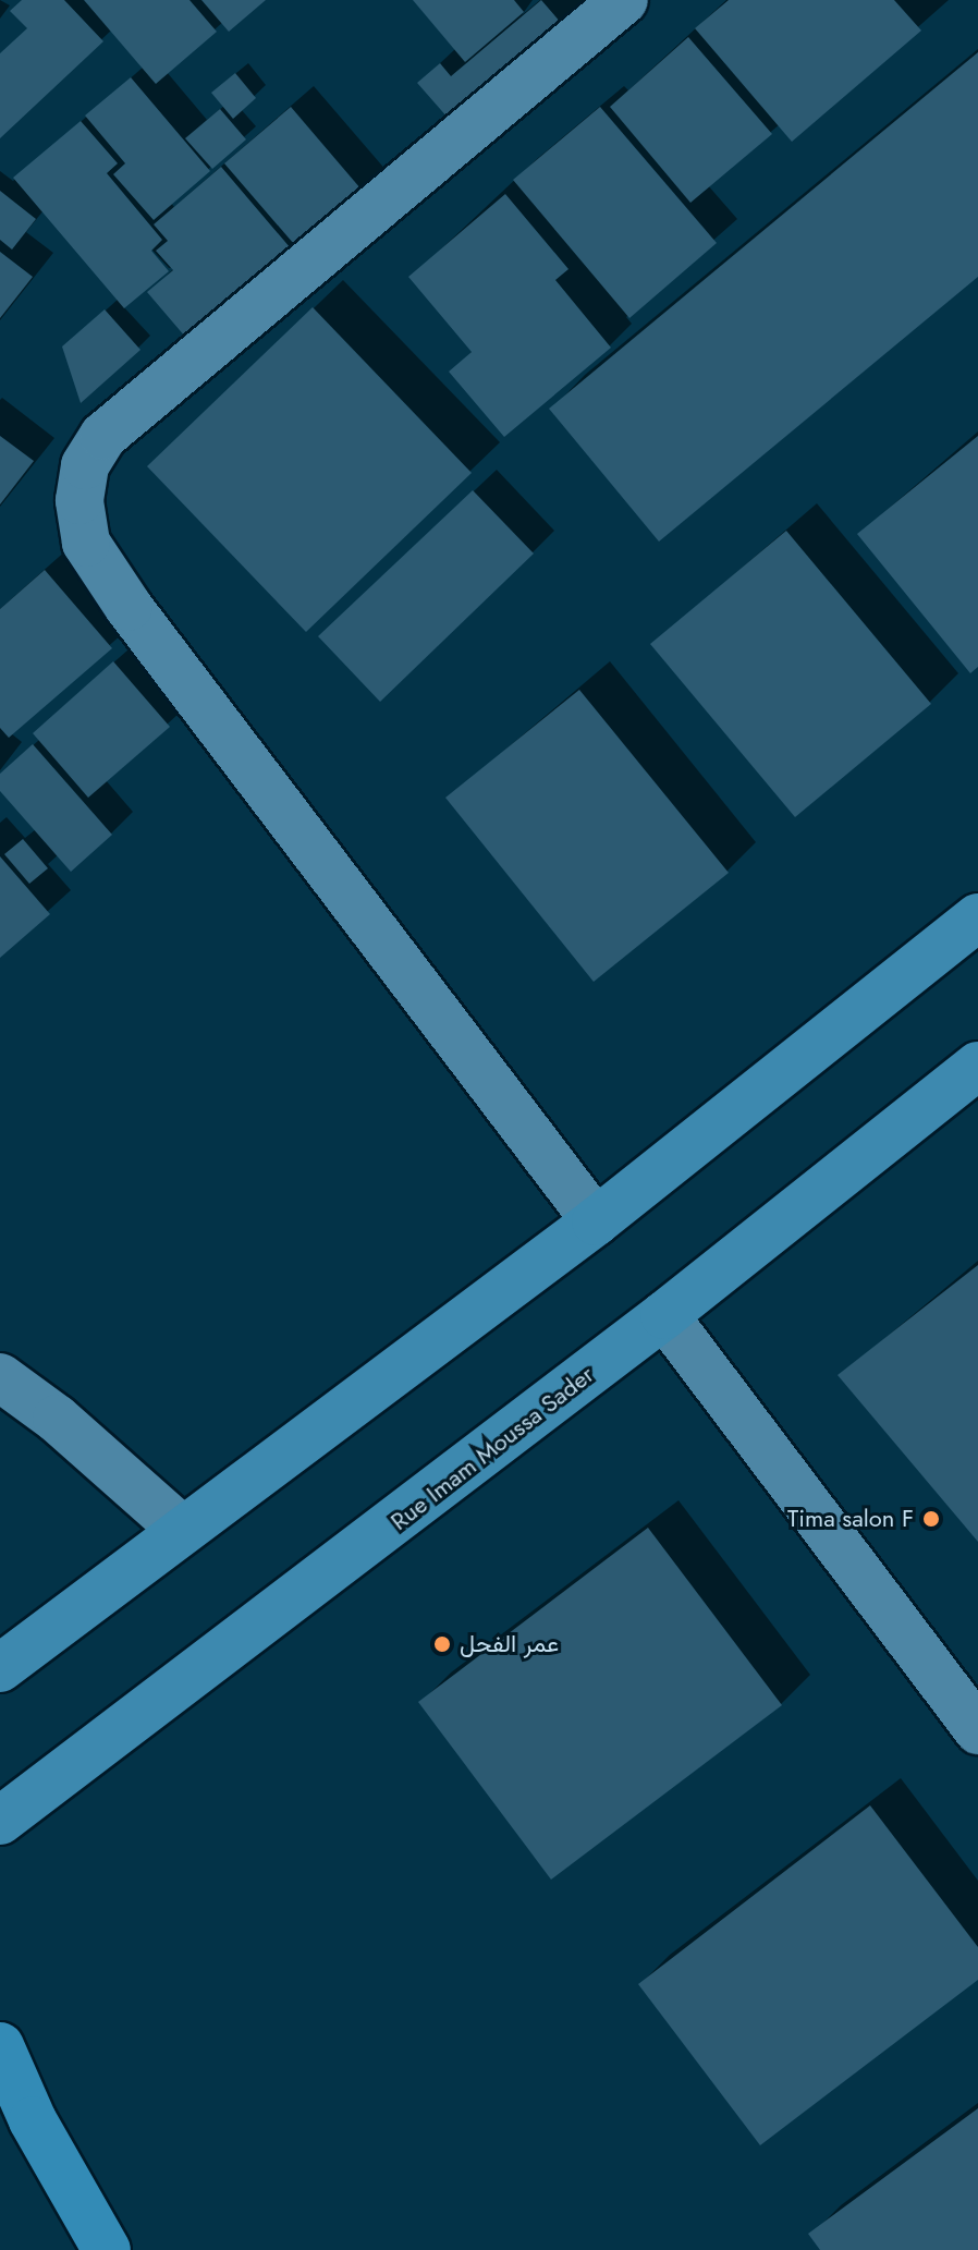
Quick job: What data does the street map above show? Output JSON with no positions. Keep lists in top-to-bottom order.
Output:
{
  "streets": {
    "main road": ["Rue Imam Moussa Sader"]
  },
  "places": ["Tima salon F", "عمر الفحل"]
}
